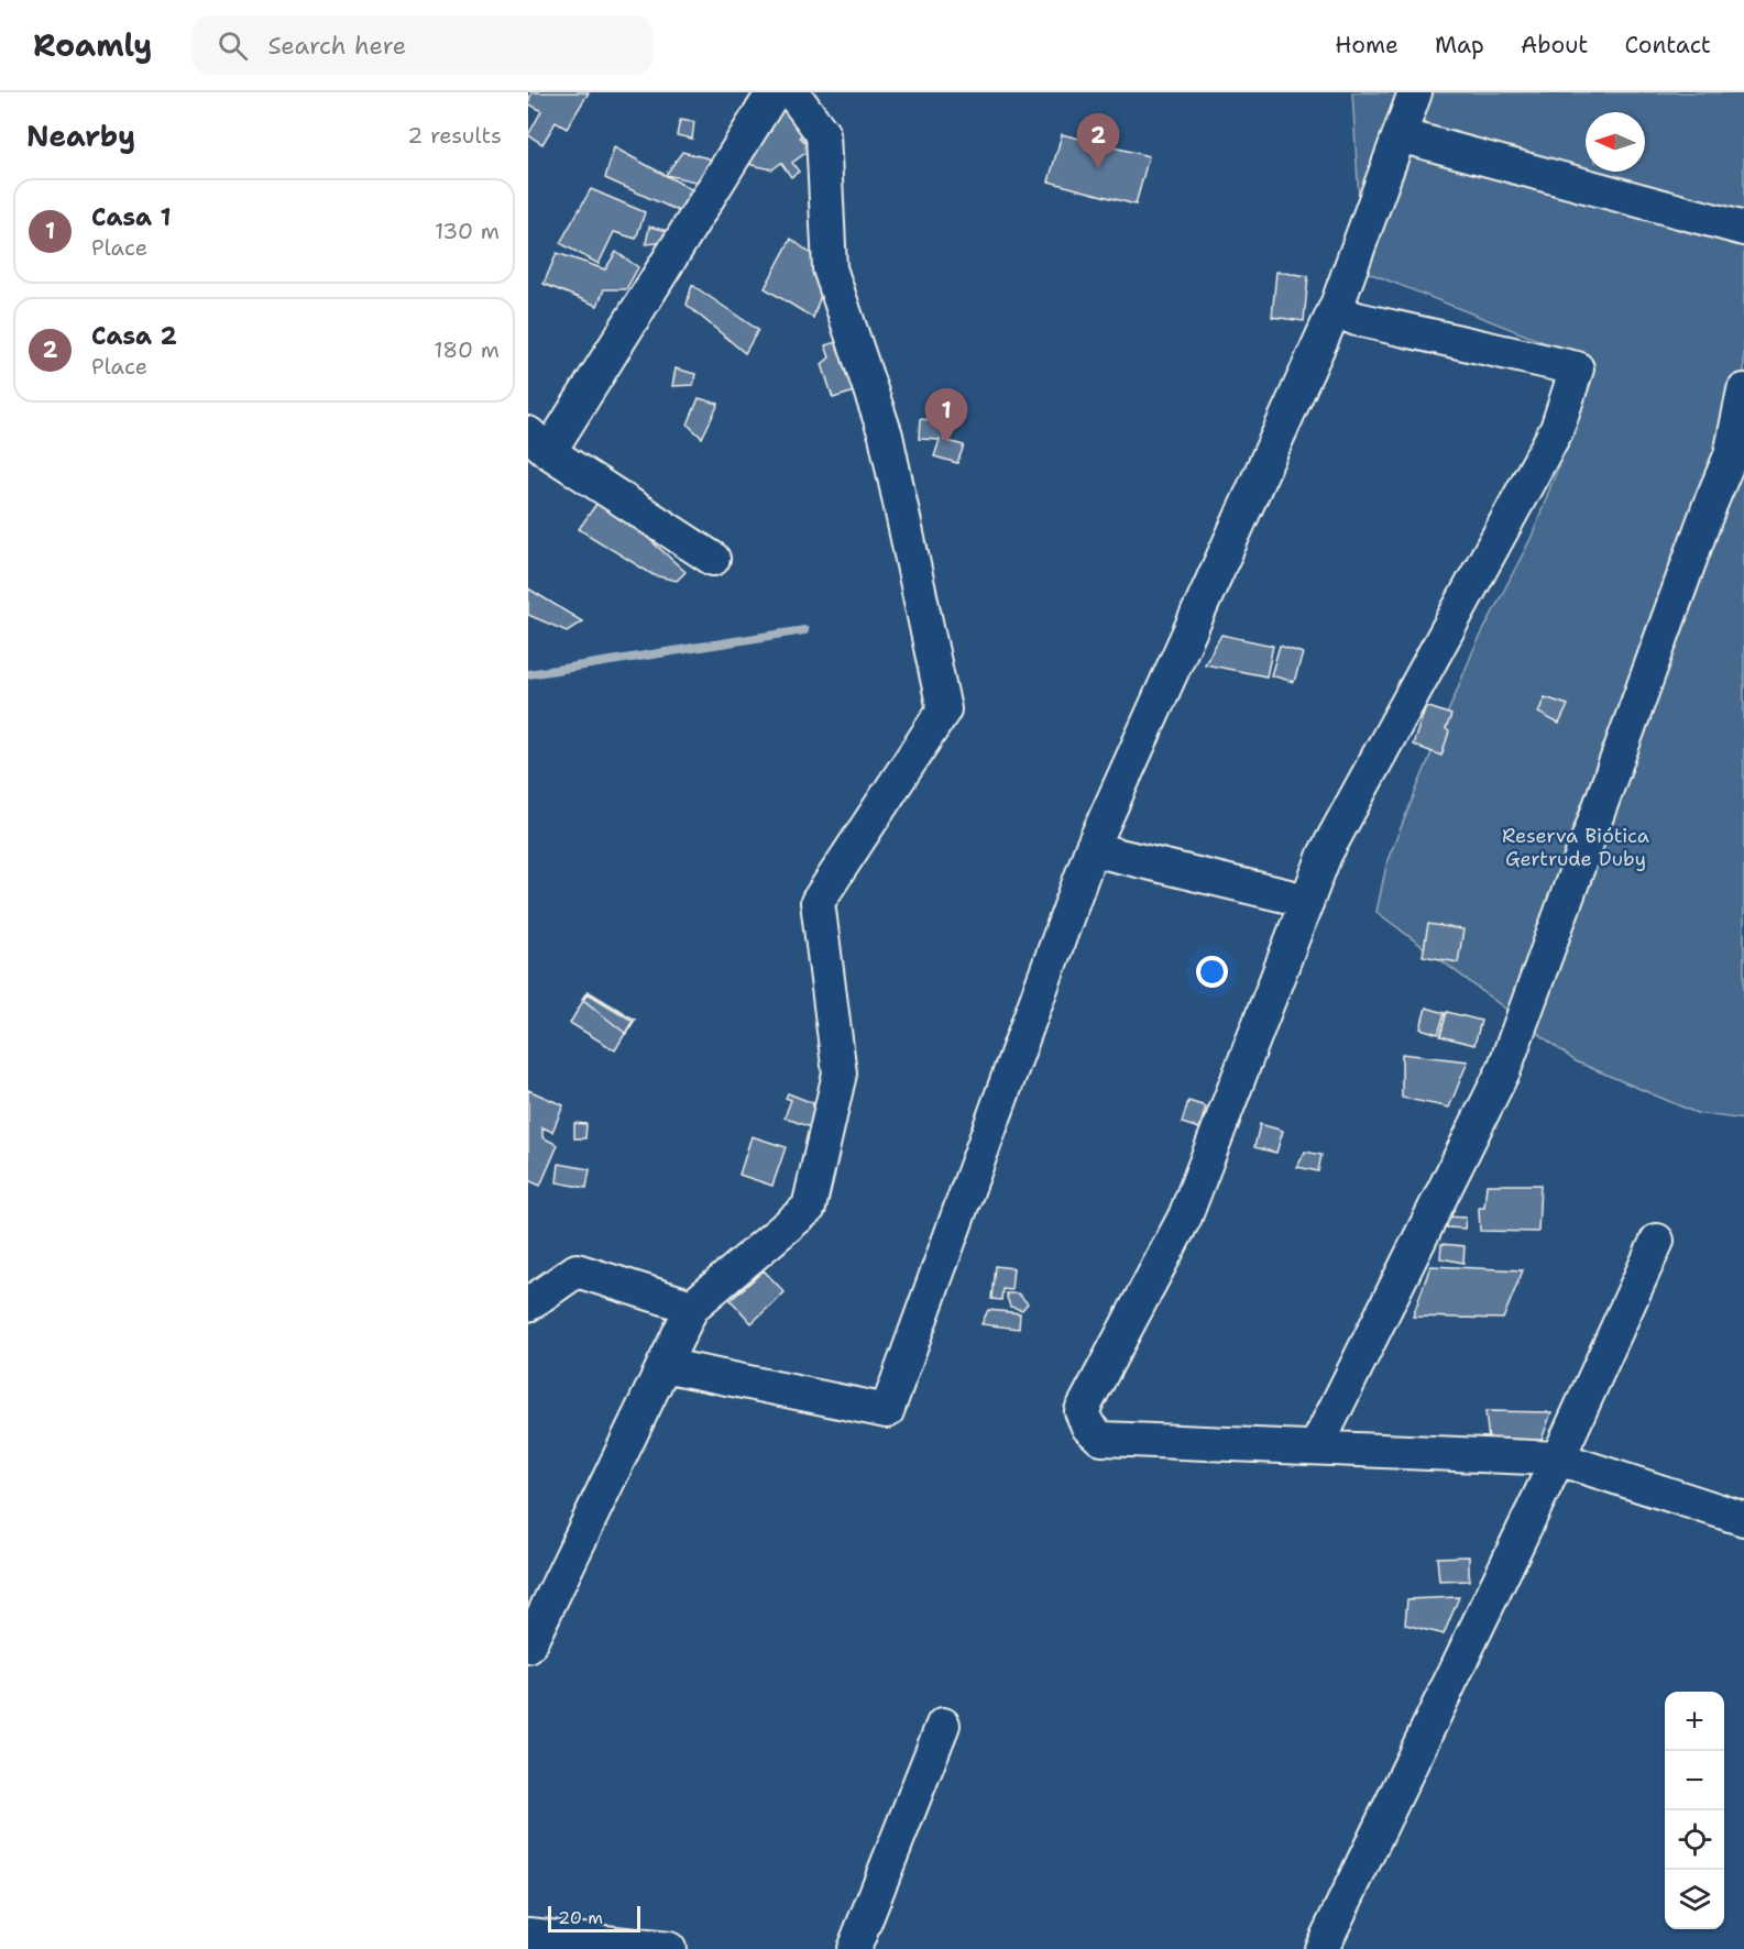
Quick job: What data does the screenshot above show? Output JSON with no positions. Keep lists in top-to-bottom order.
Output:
{
  "parks": ["Reserva Biótica Gertrude Duby"],
  "scale_bar": "20 m",
  "north": "left",
  "page": {
    "header": "Roamly",
    "search": "Search here",
    "nav": [
      "Home",
      "Map",
      "About",
      "Contact"
    ],
    "heading": ["Nearby", "2 results"],
    "pins": ["2", "1"],
    "list": [
      {
        "mark": "1",
        "name": "Casa 1",
        "note": "Place",
        "value": "130 m"
      },
      {
        "mark": "2",
        "name": "Casa 2",
        "note": "Place",
        "value": "180 m"
      }
    ],
    "map_buttons": ["+", "−"],
    "scale": "20 m"
  }
}
